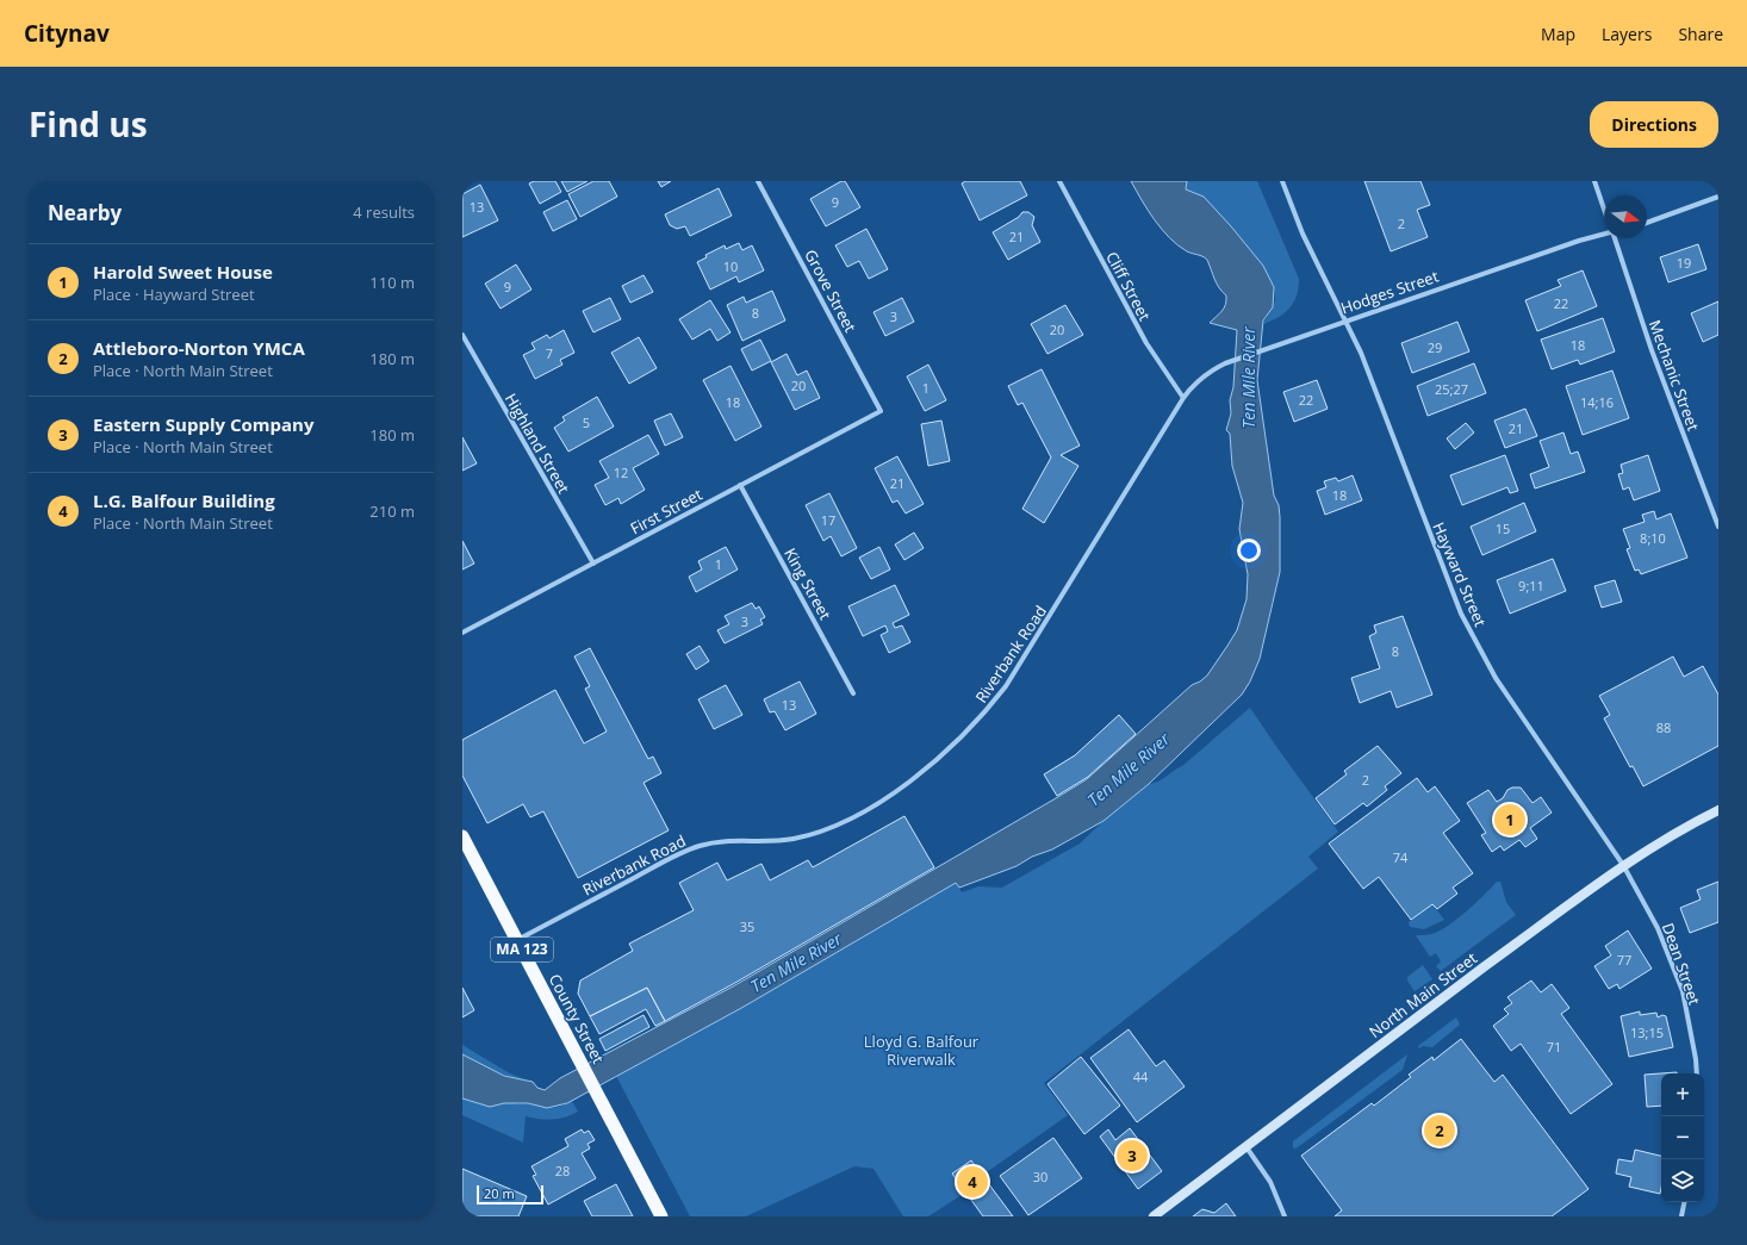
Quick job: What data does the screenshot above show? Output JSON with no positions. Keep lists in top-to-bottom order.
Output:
{
  "streets": {
    "highway": ["MA 123", "County Street"],
    "main road": ["North Main Street"],
    "street": [
      "Cliff Street",
      "Grove Street",
      "Hodges Street",
      "Mechanic Street",
      "Highland Street",
      "First Street",
      "Hayward Street",
      "King Street",
      "Riverbank Road",
      "Dean Street"
    ]
  },
  "crossings": [
    ["Cliff Street", "Hodges Street"],
    ["Cliff Street", "Riverbank Road"],
    ["Grove Street", "First Street"],
    ["Hodges Street", "Hayward Street"],
    ["Hodges Street", "Riverbank Road"],
    ["Highland Street", "First Street"],
    ["First Street", "King Street"],
    ["Hayward Street", "Dean Street"],
    ["Hayward Street", "North Main Street"],
    ["Riverbank Road", "County Street"],
    ["Dean Street", "North Main Street"]
  ],
  "water": ["Ten Mile River"],
  "parks": ["Lloyd G. Balfour Riverwalk"],
  "house_numbers": [
    "9",
    "13",
    "2",
    "21",
    "19",
    "10",
    "9",
    "22",
    "8",
    "3",
    "20",
    "18",
    "29",
    "7",
    "20",
    "1",
    "25;27",
    "22",
    "18",
    "14;16",
    "5",
    "21",
    "12",
    "21",
    "18",
    "17",
    "15",
    "8;10",
    "1",
    "9;11",
    "3",
    "8",
    "13",
    "88",
    "2",
    "74",
    "35",
    "77",
    "13;15",
    "71",
    "44",
    "28",
    "30"
  ],
  "scale_bar": "20 m",
  "north": "right",
  "page": {
    "header": "Citynav",
    "nav": ["Map", "Layers", "Share"],
    "title": "Find us",
    "buttons": "Directions",
    "heading": ["Nearby", "4 results"],
    "list": [
      {
        "mark": "1",
        "name": "Harold Sweet House",
        "note": "Place · Hayward Street",
        "value": "110 m"
      },
      {
        "mark": "2",
        "name": "Attleboro-Norton YMCA",
        "note": "Place · North Main Street",
        "value": "180 m"
      },
      {
        "mark": "3",
        "name": "Eastern Supply Company",
        "note": "Place · North Main Street",
        "value": "180 m"
      },
      {
        "mark": "4",
        "name": "L.G. Balfour Building",
        "note": "Place · North Main Street",
        "value": "210 m"
      }
    ],
    "pins": [
      "1",
      "2",
      "3",
      "4"
    ],
    "map_buttons": ["+", "−"],
    "scale": "20 m"
  }
}
